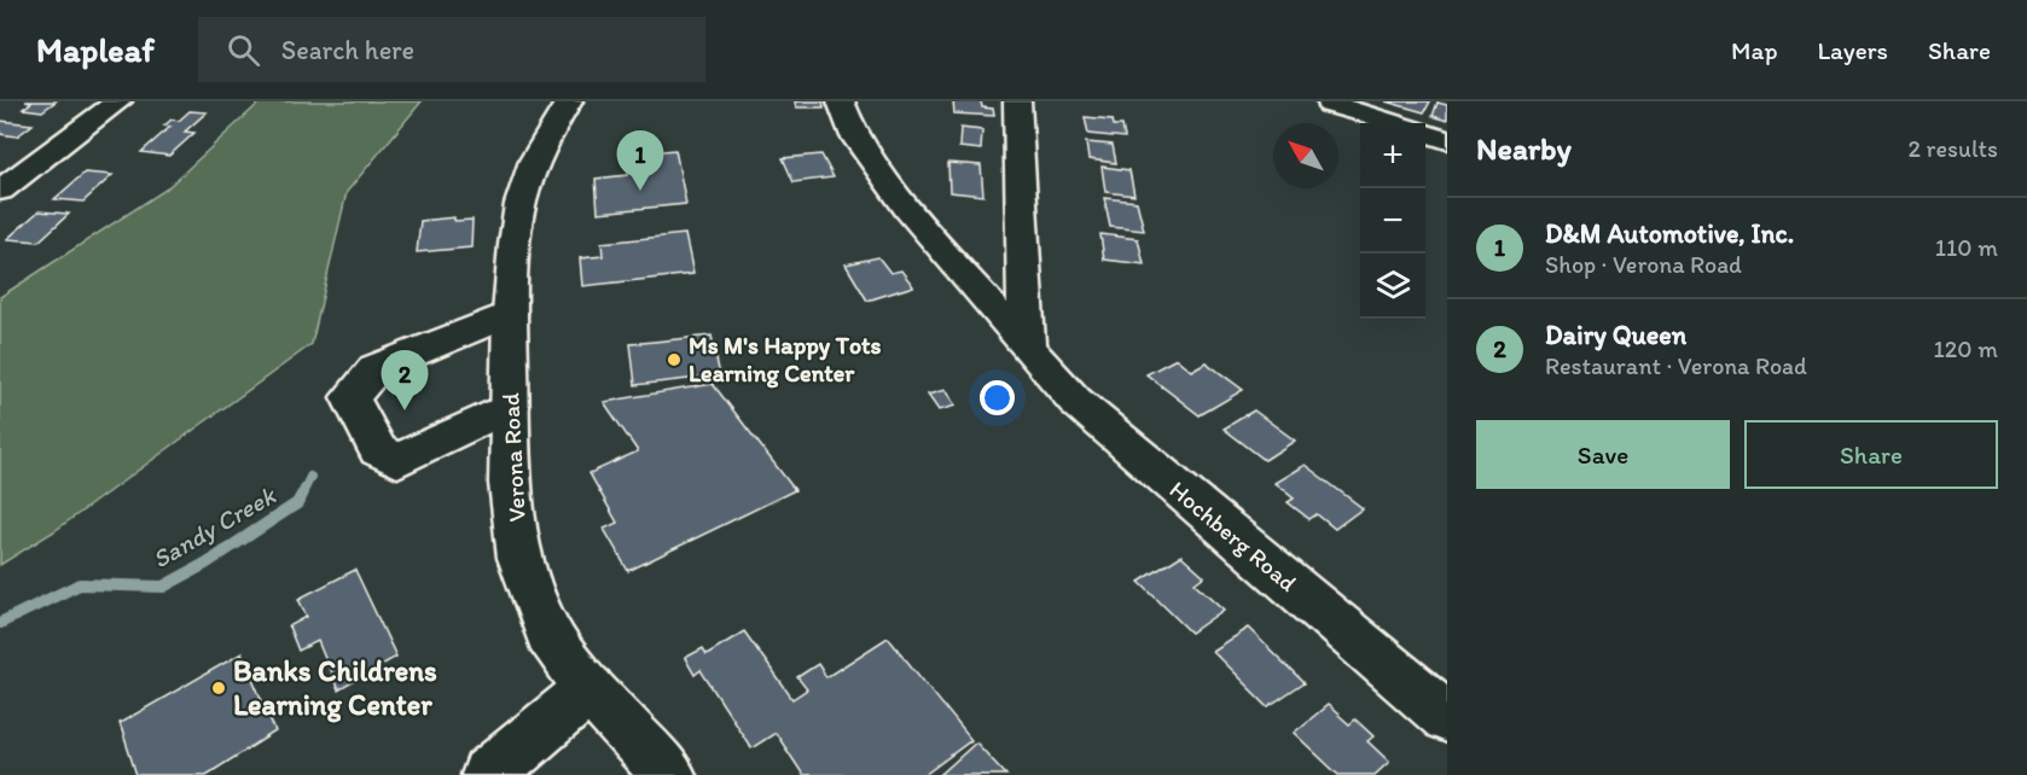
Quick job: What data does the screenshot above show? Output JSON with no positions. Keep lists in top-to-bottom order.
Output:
{
  "streets": {
    "street": ["Verona Road", "Hochberg Road"]
  },
  "water": ["Sandy Creek"],
  "places": ["Ms M's Happy Tots Learning Center", "Banks Childrens Learning Center"],
  "north": "top left",
  "page": {
    "header": "Mapleaf",
    "search": "Search here",
    "nav": ["Map", "Layers", "Share"],
    "heading": ["Nearby", "2 results"],
    "map_buttons": ["+", "−"],
    "pins": ["1", "2"],
    "list": [
      {
        "mark": "1",
        "name": "D&M Automotive, Inc.",
        "note": "Shop · Verona Road",
        "value": "110 m"
      },
      {
        "mark": "2",
        "name": "Dairy Queen",
        "note": "Restaurant · Verona Road",
        "value": "120 m"
      }
    ],
    "buttons": ["Save", "Share"]
  }
}
